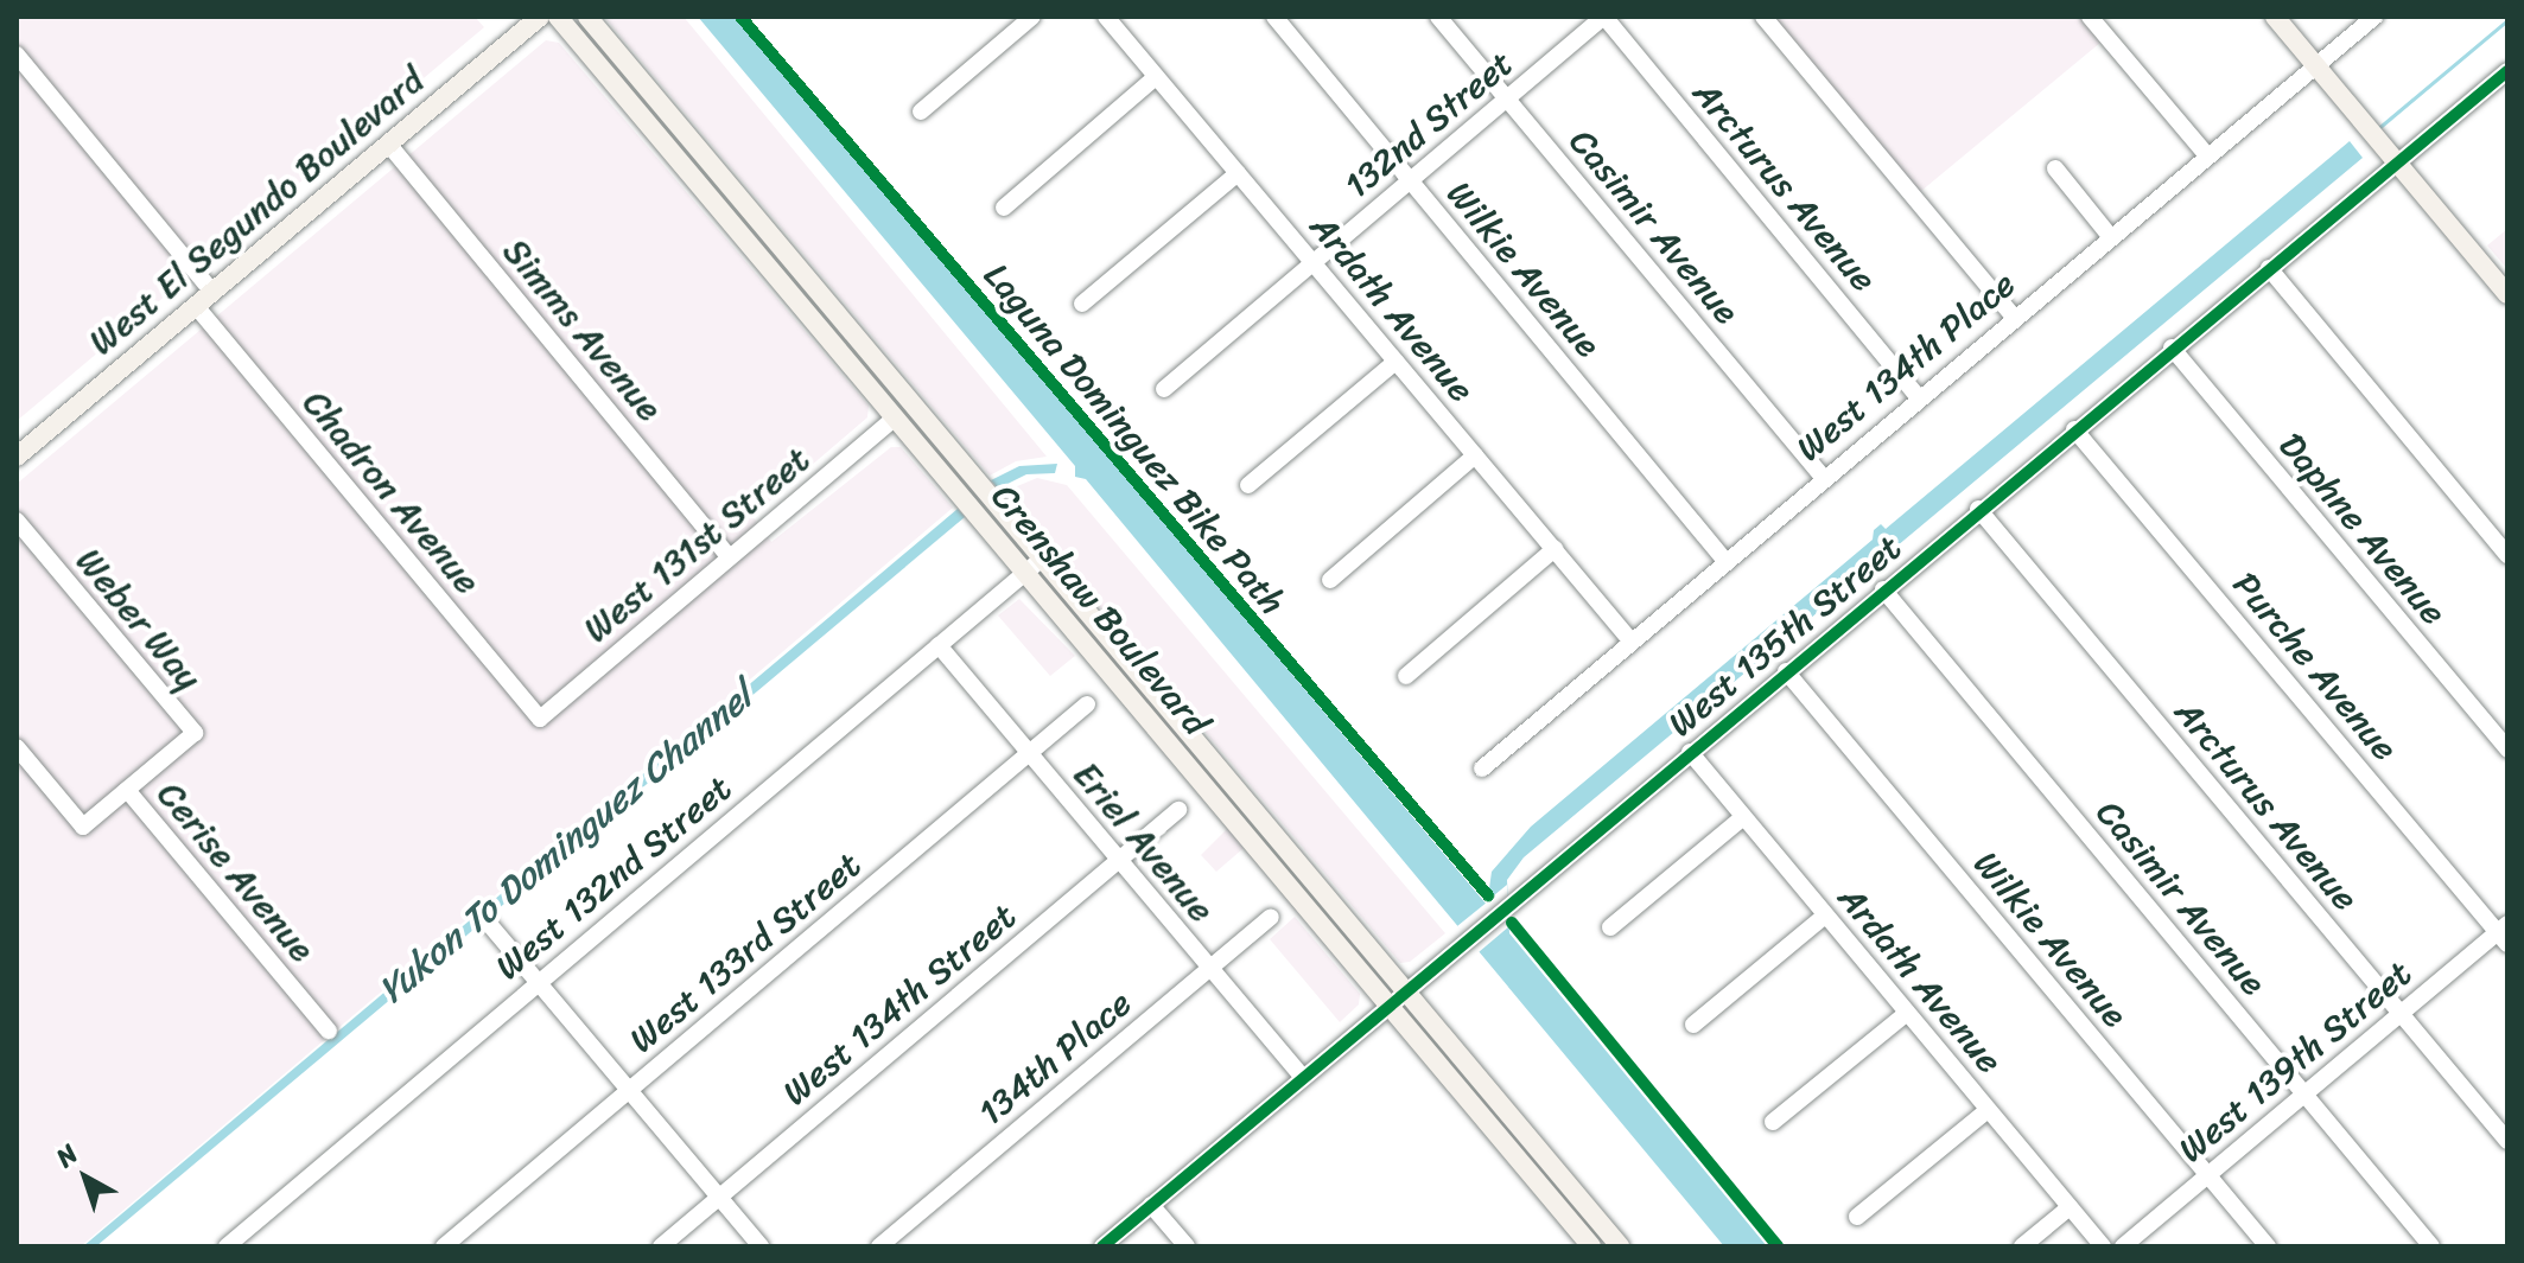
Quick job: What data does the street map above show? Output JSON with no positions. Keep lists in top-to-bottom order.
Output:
{
  "streets": {
    "main road": ["West El Segundo Boulevard", "Crenshaw Boulevard"],
    "street": [
      "132nd Street",
      "Arcturus Avenue",
      "Casimir Avenue",
      "Wilkie Avenue",
      "Ardath Avenue",
      "Simms Avenue",
      "West 134th Place",
      "Chadron Avenue",
      "Daphne Avenue",
      "West 131st Street",
      "Weber Way",
      "West 135th Street",
      "Purche Avenue",
      "Eriel Avenue",
      "Cerise Avenue",
      "West 132nd Street",
      "West 133rd Street",
      "West 134th Street",
      "134th Place",
      "West 139th Street"
    ],
    "cycle path": ["Laguna Dominguez Bike Path"]
  },
  "crossings": [
    ["132nd Street", "Arcturus Avenue"],
    ["132nd Street", "Casimir Avenue"],
    ["132nd Street", "Wilkie Avenue"],
    ["132nd Street", "Ardath Avenue"],
    ["Arcturus Avenue", "West 134th Place"],
    ["Arcturus Avenue", "West 135th Street"],
    ["Arcturus Avenue", "West 139th Street"],
    ["West El Segundo Boulevard", "Simms Avenue"],
    ["West El Segundo Boulevard", "Chadron Avenue"],
    ["Casimir Avenue", "West 134th Place"],
    ["Casimir Avenue", "West 135th Street"],
    ["Casimir Avenue", "West 139th Street"],
    ["Wilkie Avenue", "West 134th Place"],
    ["Wilkie Avenue", "West 135th Street"],
    ["Wilkie Avenue", "West 139th Street"],
    ["Ardath Avenue", "West 134th Place"],
    ["Ardath Avenue", "West 135th Street"],
    ["Simms Avenue", "West 131st Street"],
    ["Chadron Avenue", "West 131st Street"],
    ["Daphne Avenue", "West 135th Street"],
    ["West 131st Street", "Crenshaw Boulevard"],
    ["Crenshaw Boulevard", "West 135th Street"],
    ["Crenshaw Boulevard", "West 132nd Street"],
    ["Weber Way", "Cerise Avenue"],
    ["West 135th Street", "Purche Avenue"],
    ["West 135th Street", "Eriel Avenue"],
    ["Purche Avenue", "West 139th Street"],
    ["Eriel Avenue", "West 132nd Street"],
    ["Eriel Avenue", "West 133rd Street"],
    ["Eriel Avenue", "West 134th Street"],
    ["Eriel Avenue", "134th Place"]
  ],
  "water": ["Yukon To Dominguez Channel"],
  "north": "top left"
}
